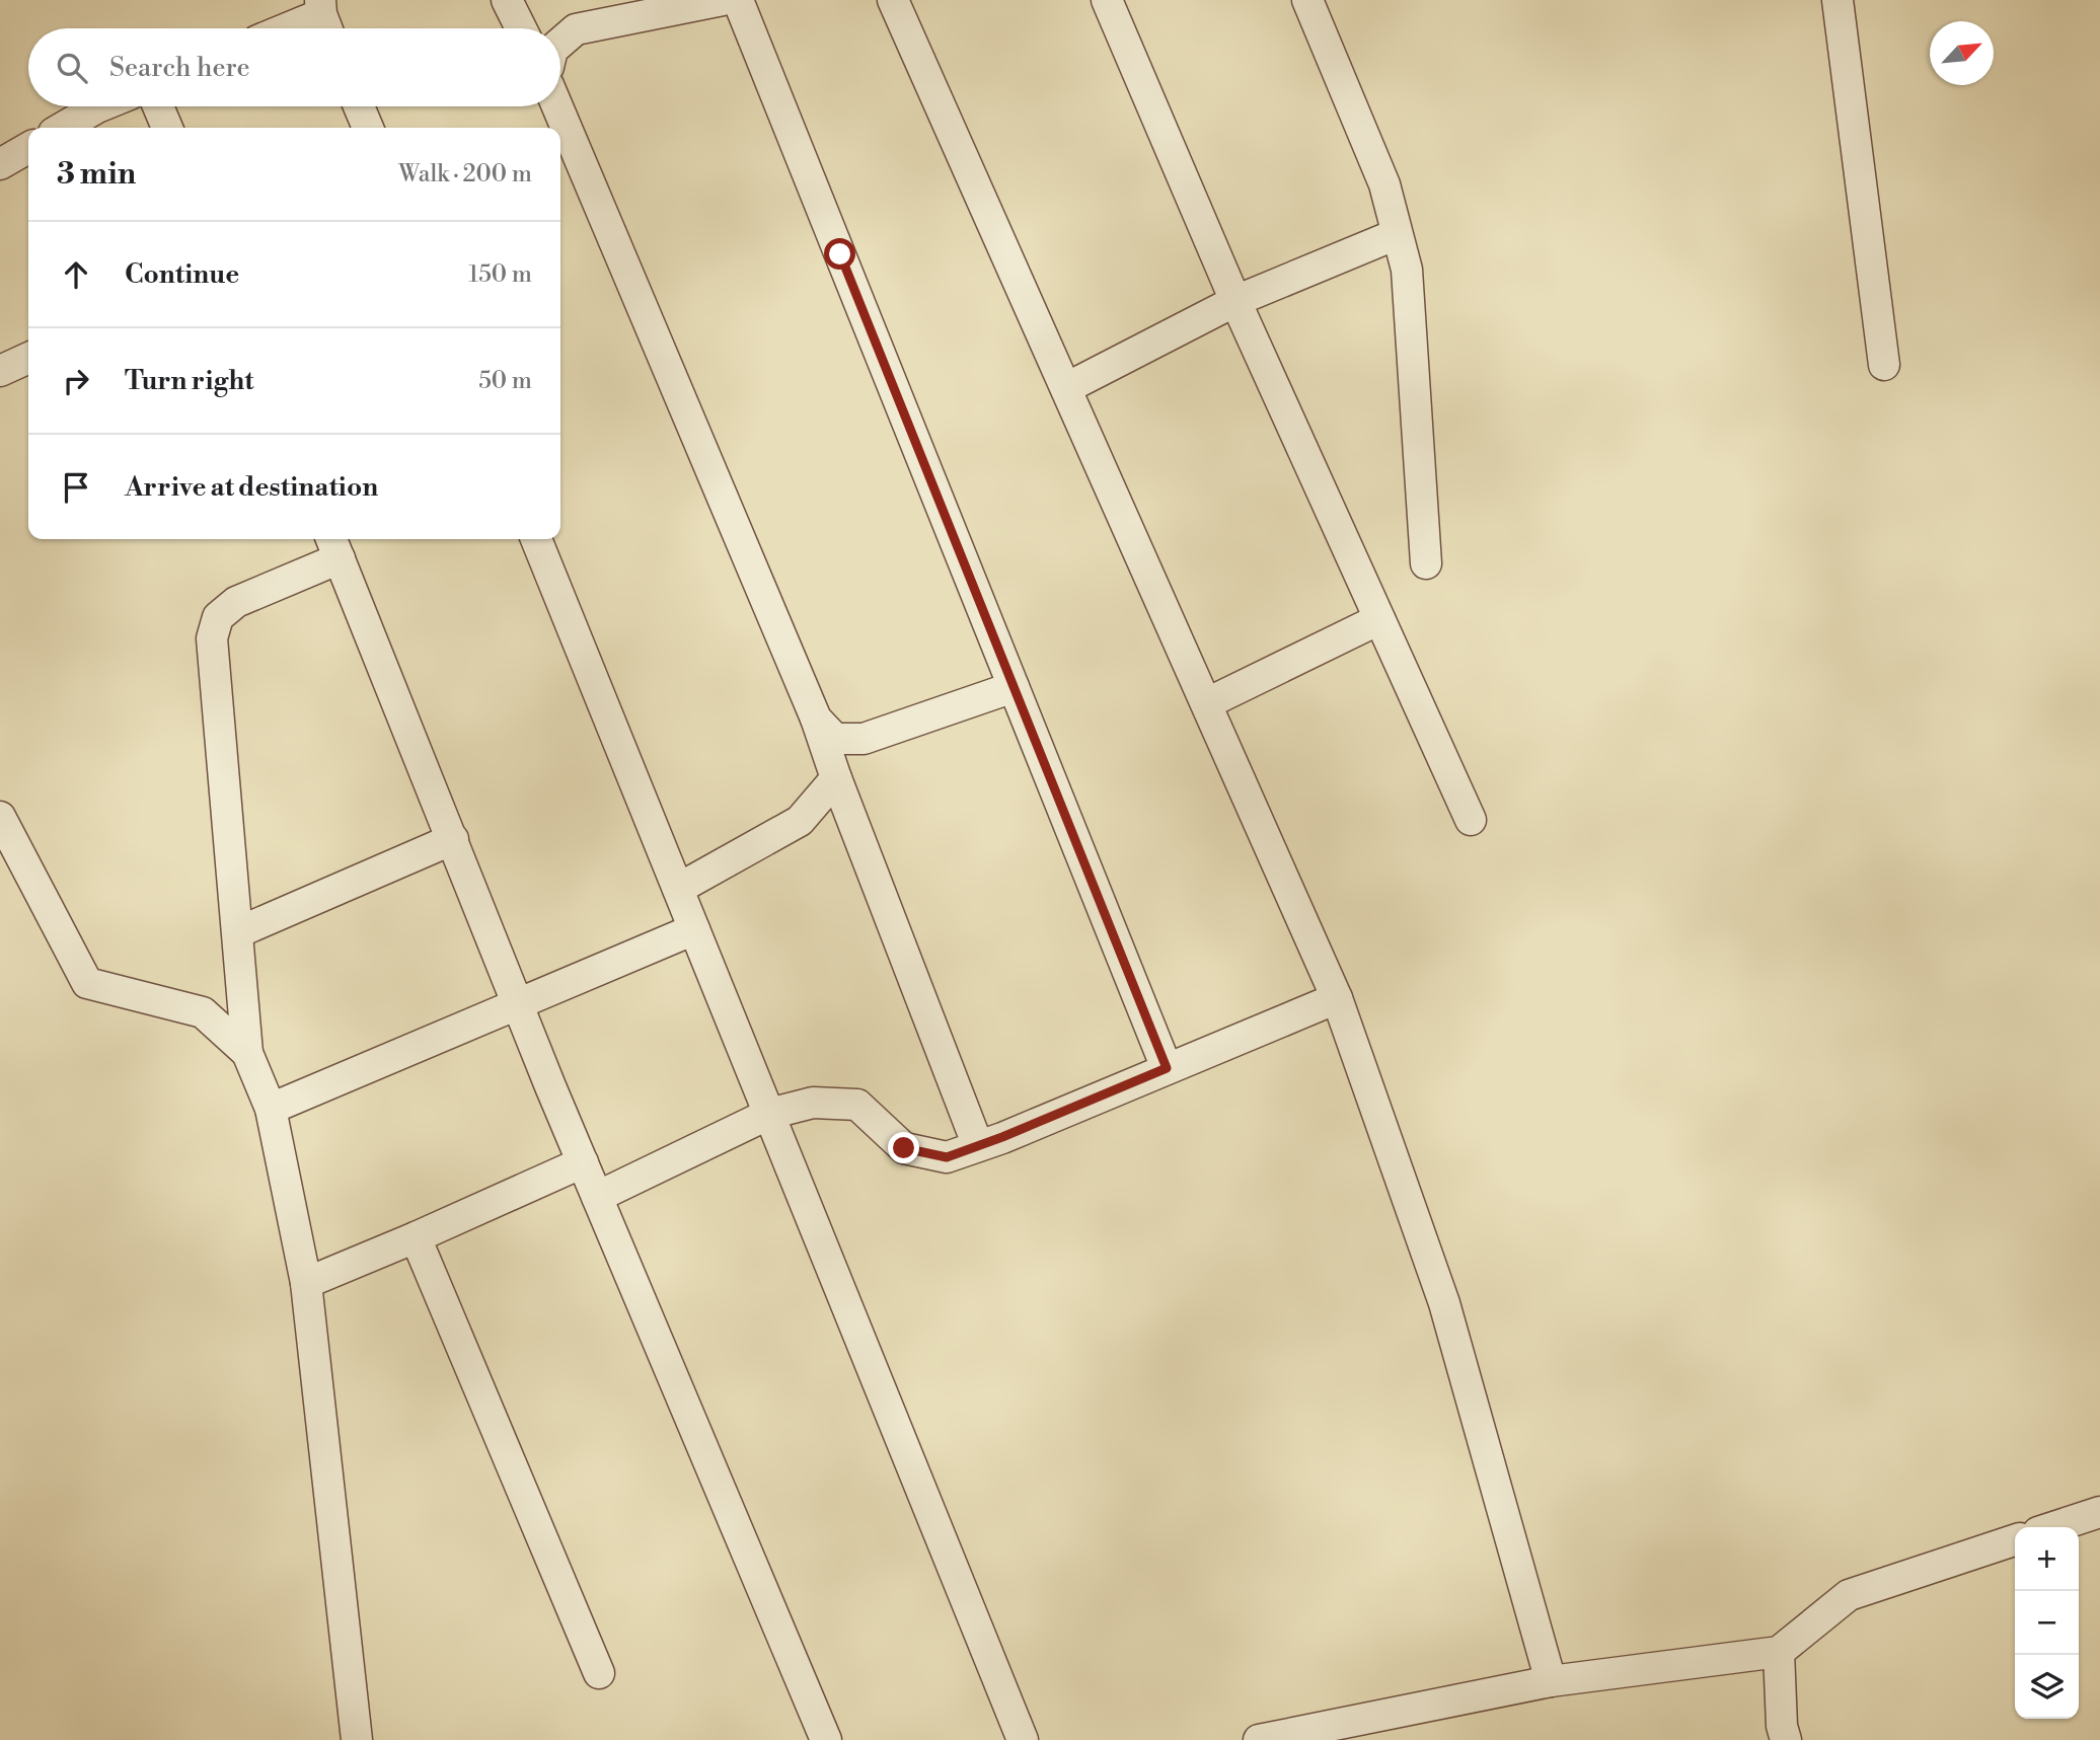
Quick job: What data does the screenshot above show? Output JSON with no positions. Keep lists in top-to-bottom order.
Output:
{
  "north": "top right",
  "page": {
    "search": "Search here",
    "heading": ["3 min", "Walk · 200 m"],
    "list": [
      ["Continue", "150 m"],
      ["Turn right", "50 m"],
      "Arrive at destination"
    ],
    "map_buttons": ["+", "−"]
  }
}
